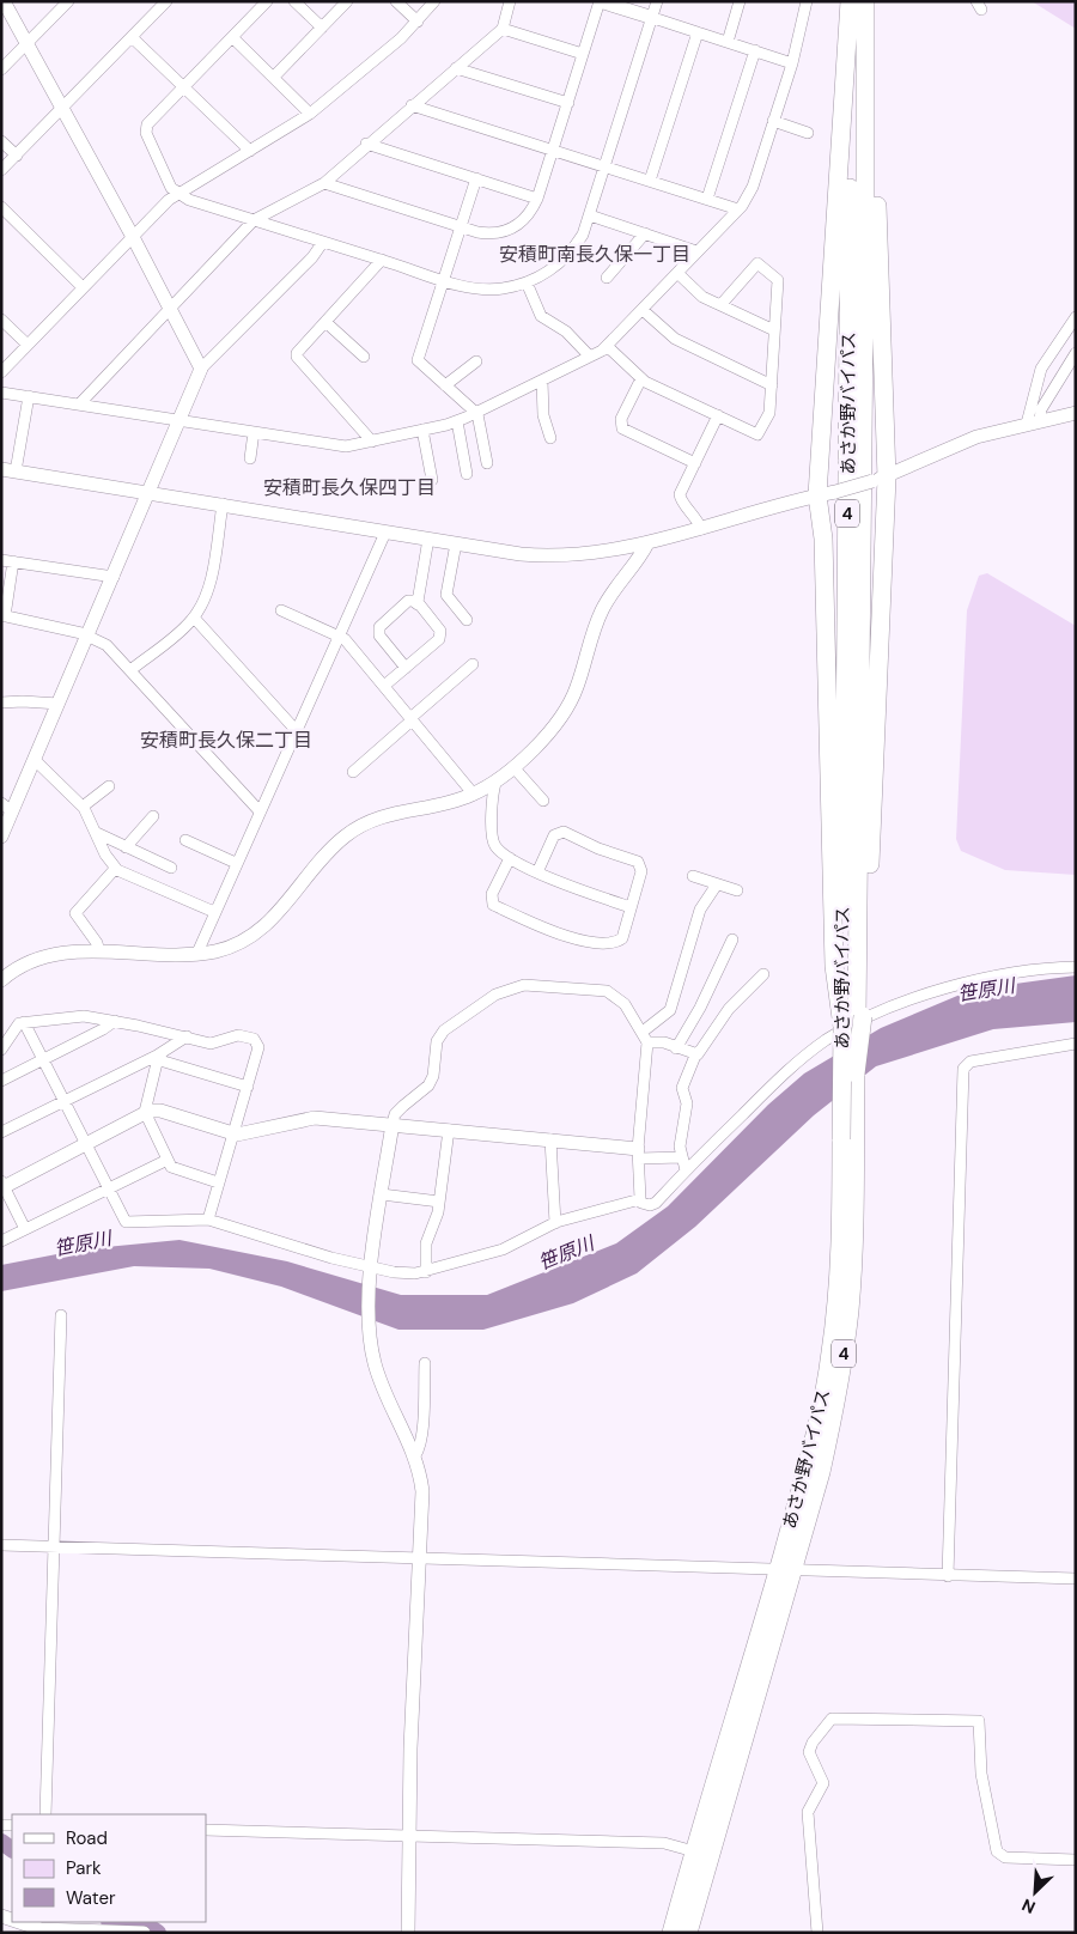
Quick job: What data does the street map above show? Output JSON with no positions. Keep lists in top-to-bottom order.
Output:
{
  "streets": {
    "highway": ["あさか野バイパス", "4"]
  },
  "districts": ["安積町南長久保一丁目", "安積町長久保四丁目", "安積町長久保二丁目"],
  "water": ["笹原川"],
  "legend": ["Road", "Park", "Water"],
  "north": "bottom left"
}
